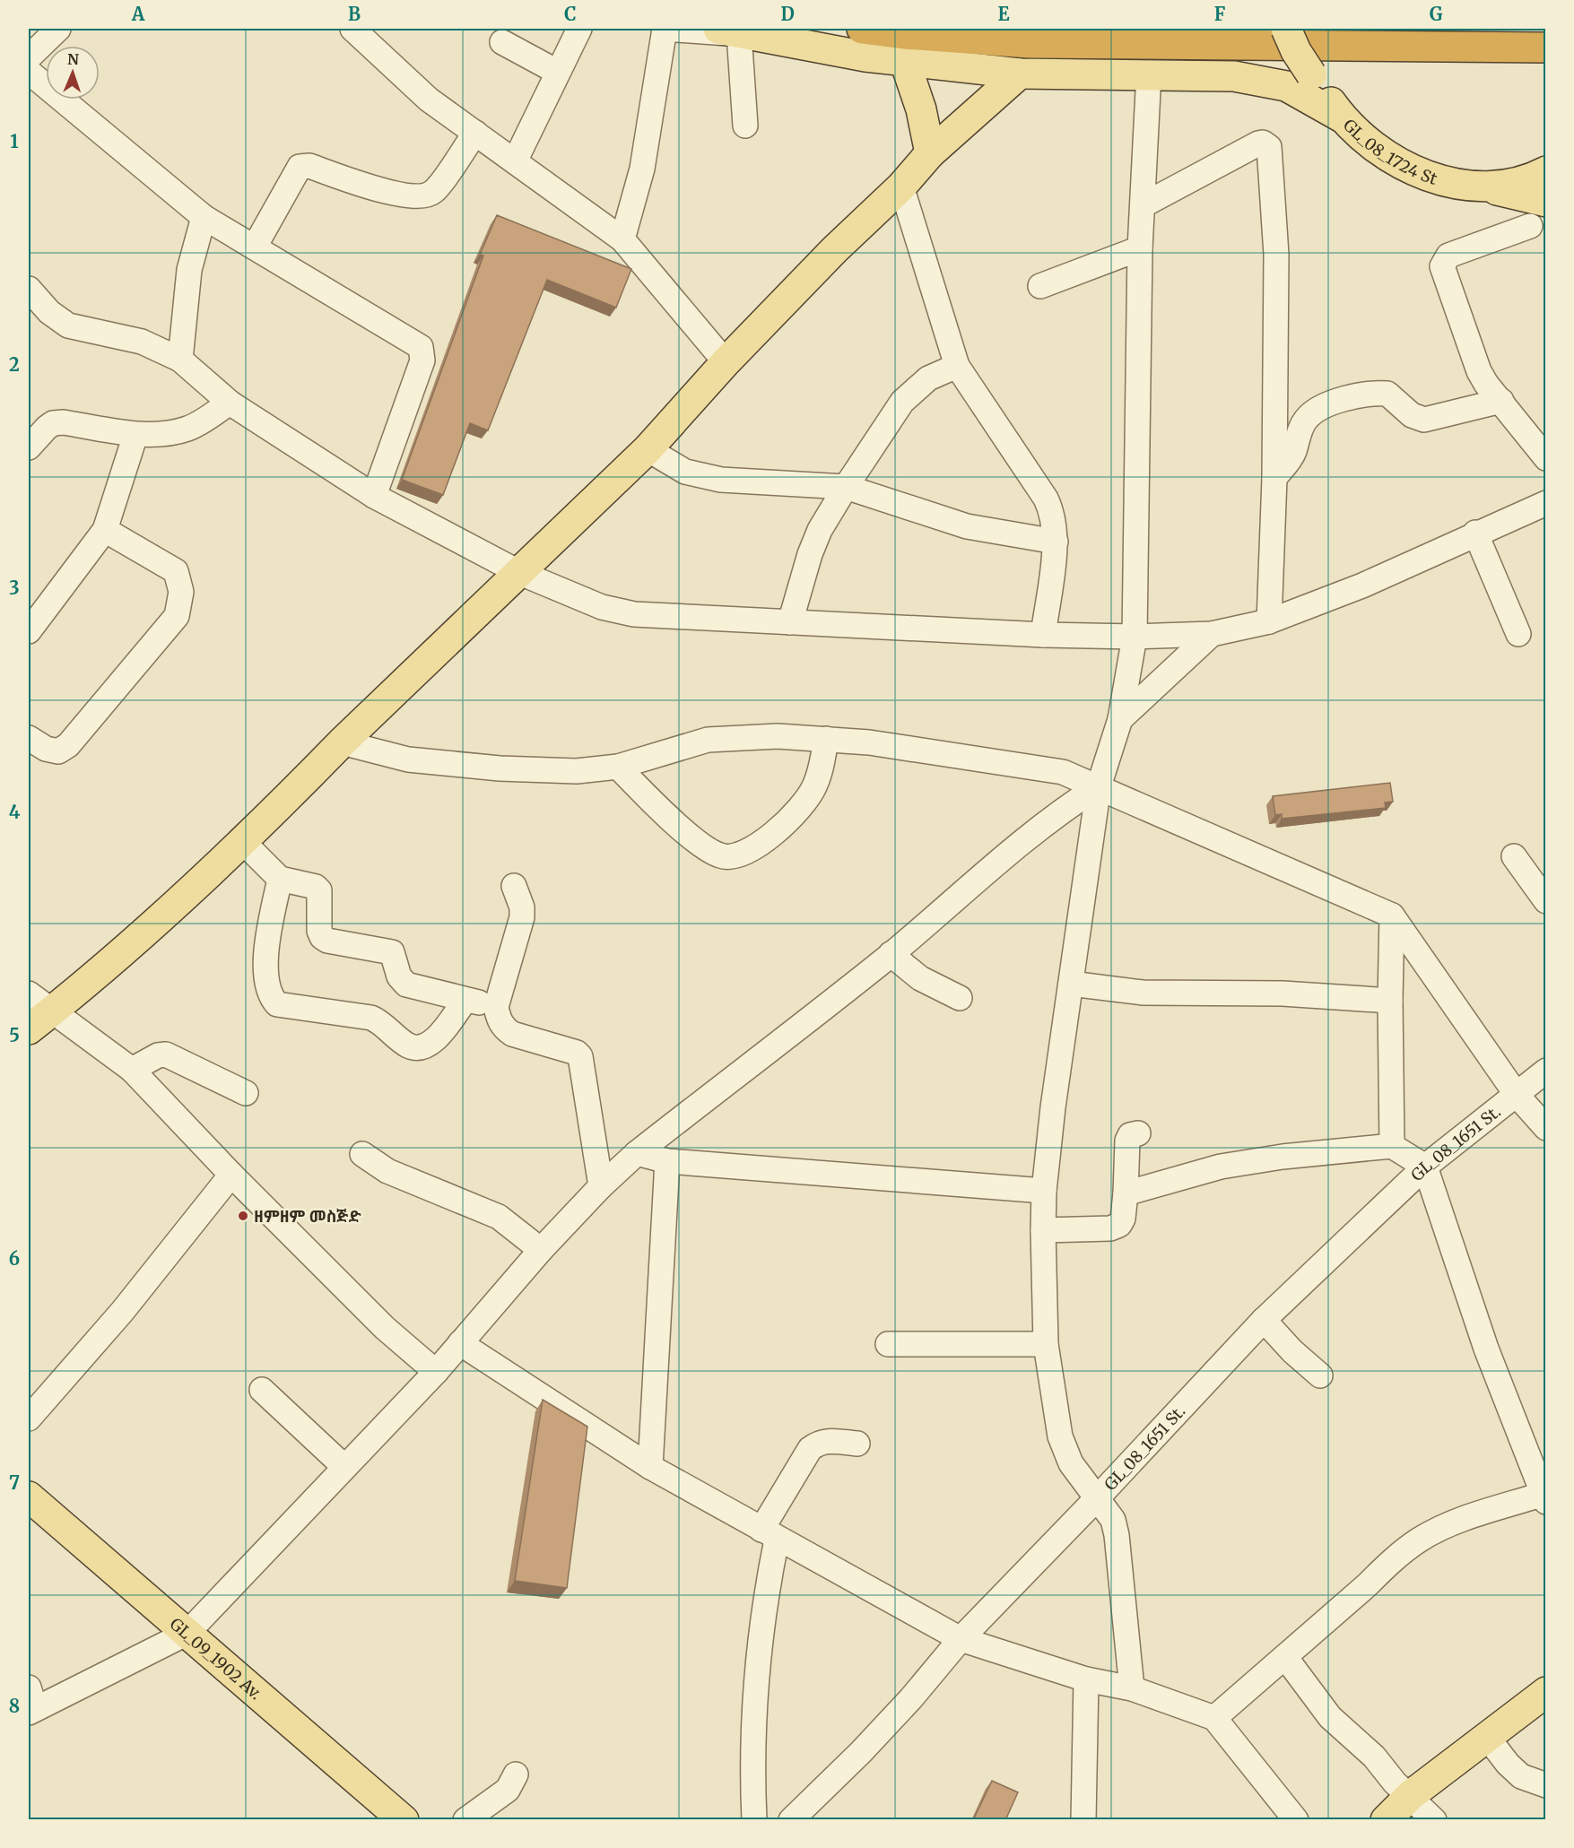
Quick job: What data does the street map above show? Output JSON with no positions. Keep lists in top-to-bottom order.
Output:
{
  "streets": {
    "main road": ["GL_08_1724 St", "GL_09_1902 Av."],
    "street": ["GL_08_1651 St."]
  },
  "places": ["ዘምዘም መስጅድ"],
  "north": "top",
  "grid": {
    "columns": [
      "A",
      "B",
      "C",
      "D",
      "E",
      "F",
      "G"
    ],
    "rows": [
      "1",
      "2",
      "3",
      "4",
      "5",
      "6",
      "7",
      "8"
    ]
  }
}
